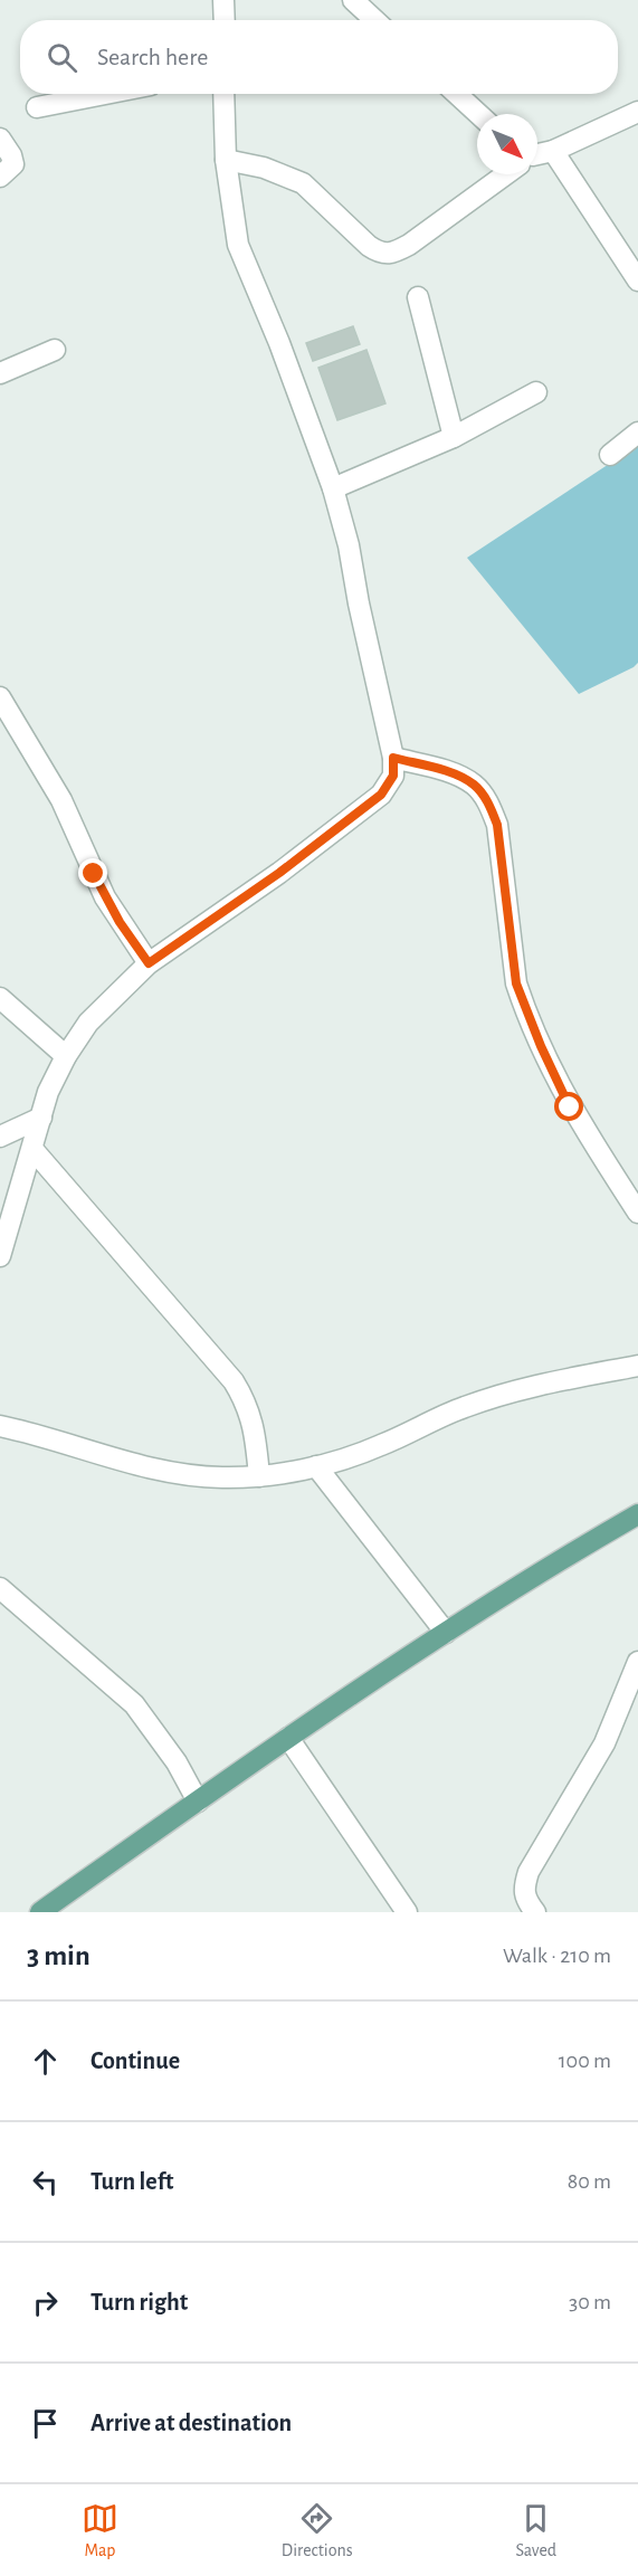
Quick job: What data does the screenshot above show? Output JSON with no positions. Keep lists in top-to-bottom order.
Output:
{
  "north": "bottom right",
  "page": {
    "search": "Search here",
    "heading": ["3 min", "Walk · 210 m"],
    "list": [
      ["Continue", "100 m"],
      ["Turn left", "80 m"],
      ["Turn right", "30 m"],
      "Arrive at destination"
    ],
    "nav": ["Map", "Directions", "Saved"]
  }
}
